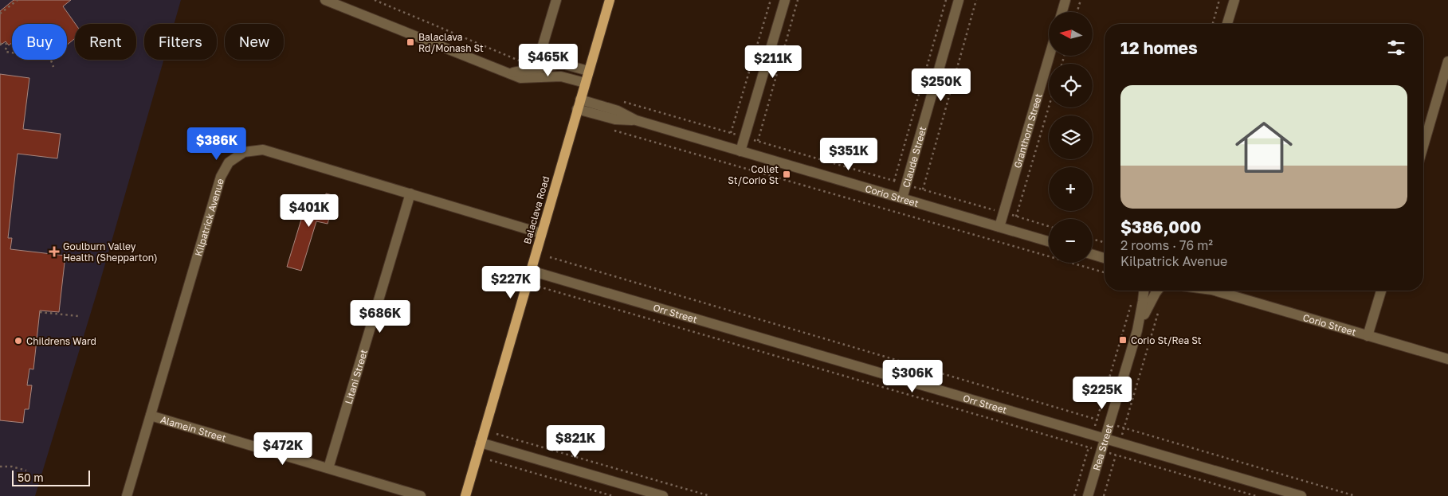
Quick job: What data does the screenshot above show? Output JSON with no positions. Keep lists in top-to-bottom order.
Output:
{
  "streets": {
    "main road": ["Balaclava Road"],
    "street": [
      "Granthorn Street",
      "Claude Street",
      "Corio Street",
      "Kilpatrick Avenue",
      "Orr Street",
      "Litani Street",
      "Alamein Street",
      "Rea Street"
    ]
  },
  "crossings": [
    ["Granthorn Street", "Corio Street"],
    ["Claude Street", "Corio Street"],
    ["Corio Street", "Balaclava Road"],
    ["Balaclava Road", "Kilpatrick Avenue"],
    ["Balaclava Road", "Orr Street"],
    ["Kilpatrick Avenue", "Litani Street"],
    ["Kilpatrick Avenue", "Alamein Street"],
    ["Orr Street", "Rea Street"],
    ["Litani Street", "Alamein Street"]
  ],
  "places": {
    "transit": ["Balaclava Rd/Monash St", "Collet St/Corio St", "Corio St/Rea St"],
    "health": ["Goulburn Valley Health (Shepparton)"],
    "other": ["Childrens Ward"]
  },
  "scale_bar": "50 m",
  "north": "left",
  "page": {
    "map_buttons": ["+", "−"],
    "chip": [
      "Buy",
      "Rent",
      "Filters",
      "New"
    ],
    "heading": "12 homes",
    "price": [
      "$465K",
      "$211K",
      "$250K",
      "$386K",
      "$351K",
      "$401K",
      "$227K",
      "$686K",
      "$306K",
      "$225K",
      "$821K",
      "$472K"
    ],
    "list": [
      {
        "name": "$386,000",
        "note": "2 rooms · 76 m² · Kilpatrick Avenue"
      }
    ],
    "scale": "50 m"
  }
}
